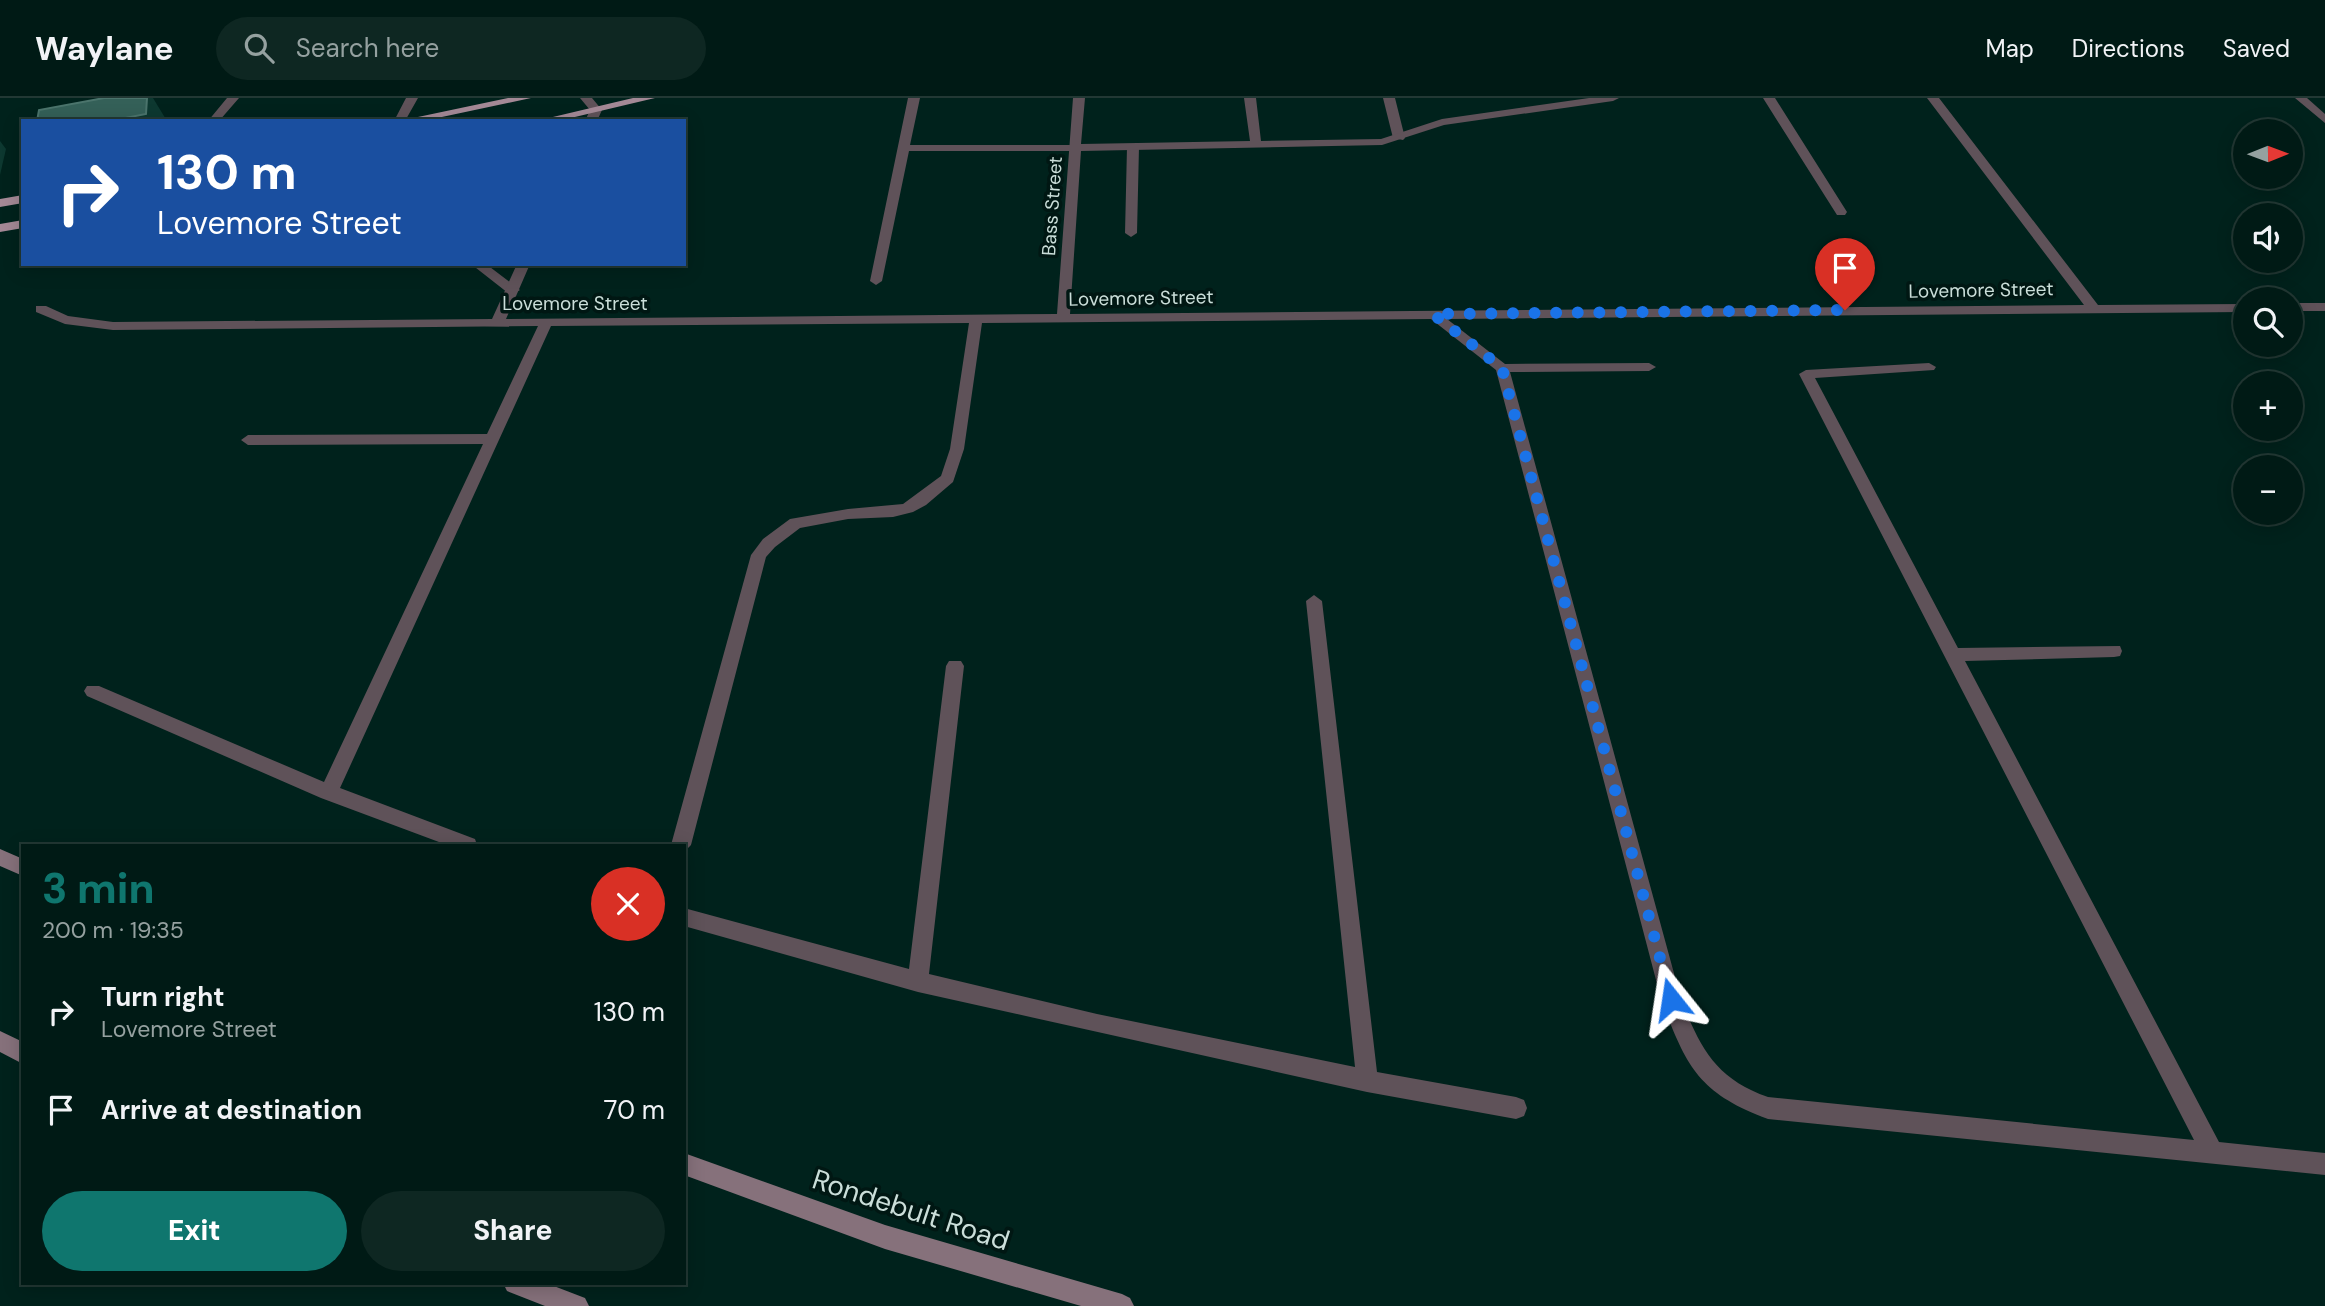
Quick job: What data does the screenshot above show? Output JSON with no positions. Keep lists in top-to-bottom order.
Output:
{
  "streets": {
    "main road": ["Rondebult Road"],
    "street": ["Bass Street", "Lovemore Street"]
  },
  "crossings": [
    ["Bass Street", "Lovemore Street"]
  ],
  "north": "right",
  "page": {
    "header": "Waylane",
    "search": "Search here",
    "nav": ["Map", "Directions", "Saved"],
    "map_buttons": ["+", "−"],
    "turn": ["130 m", "Lovemore Street"],
    "heading": ["3 min", "200 m · 19:35"],
    "list": [
      {
        "name": "Turn right",
        "note": "Lovemore Street",
        "value": "130 m"
      },
      {
        "name": "Arrive at destination",
        "value": "70 m"
      }
    ],
    "buttons": ["Exit", "Share"]
  }
}
